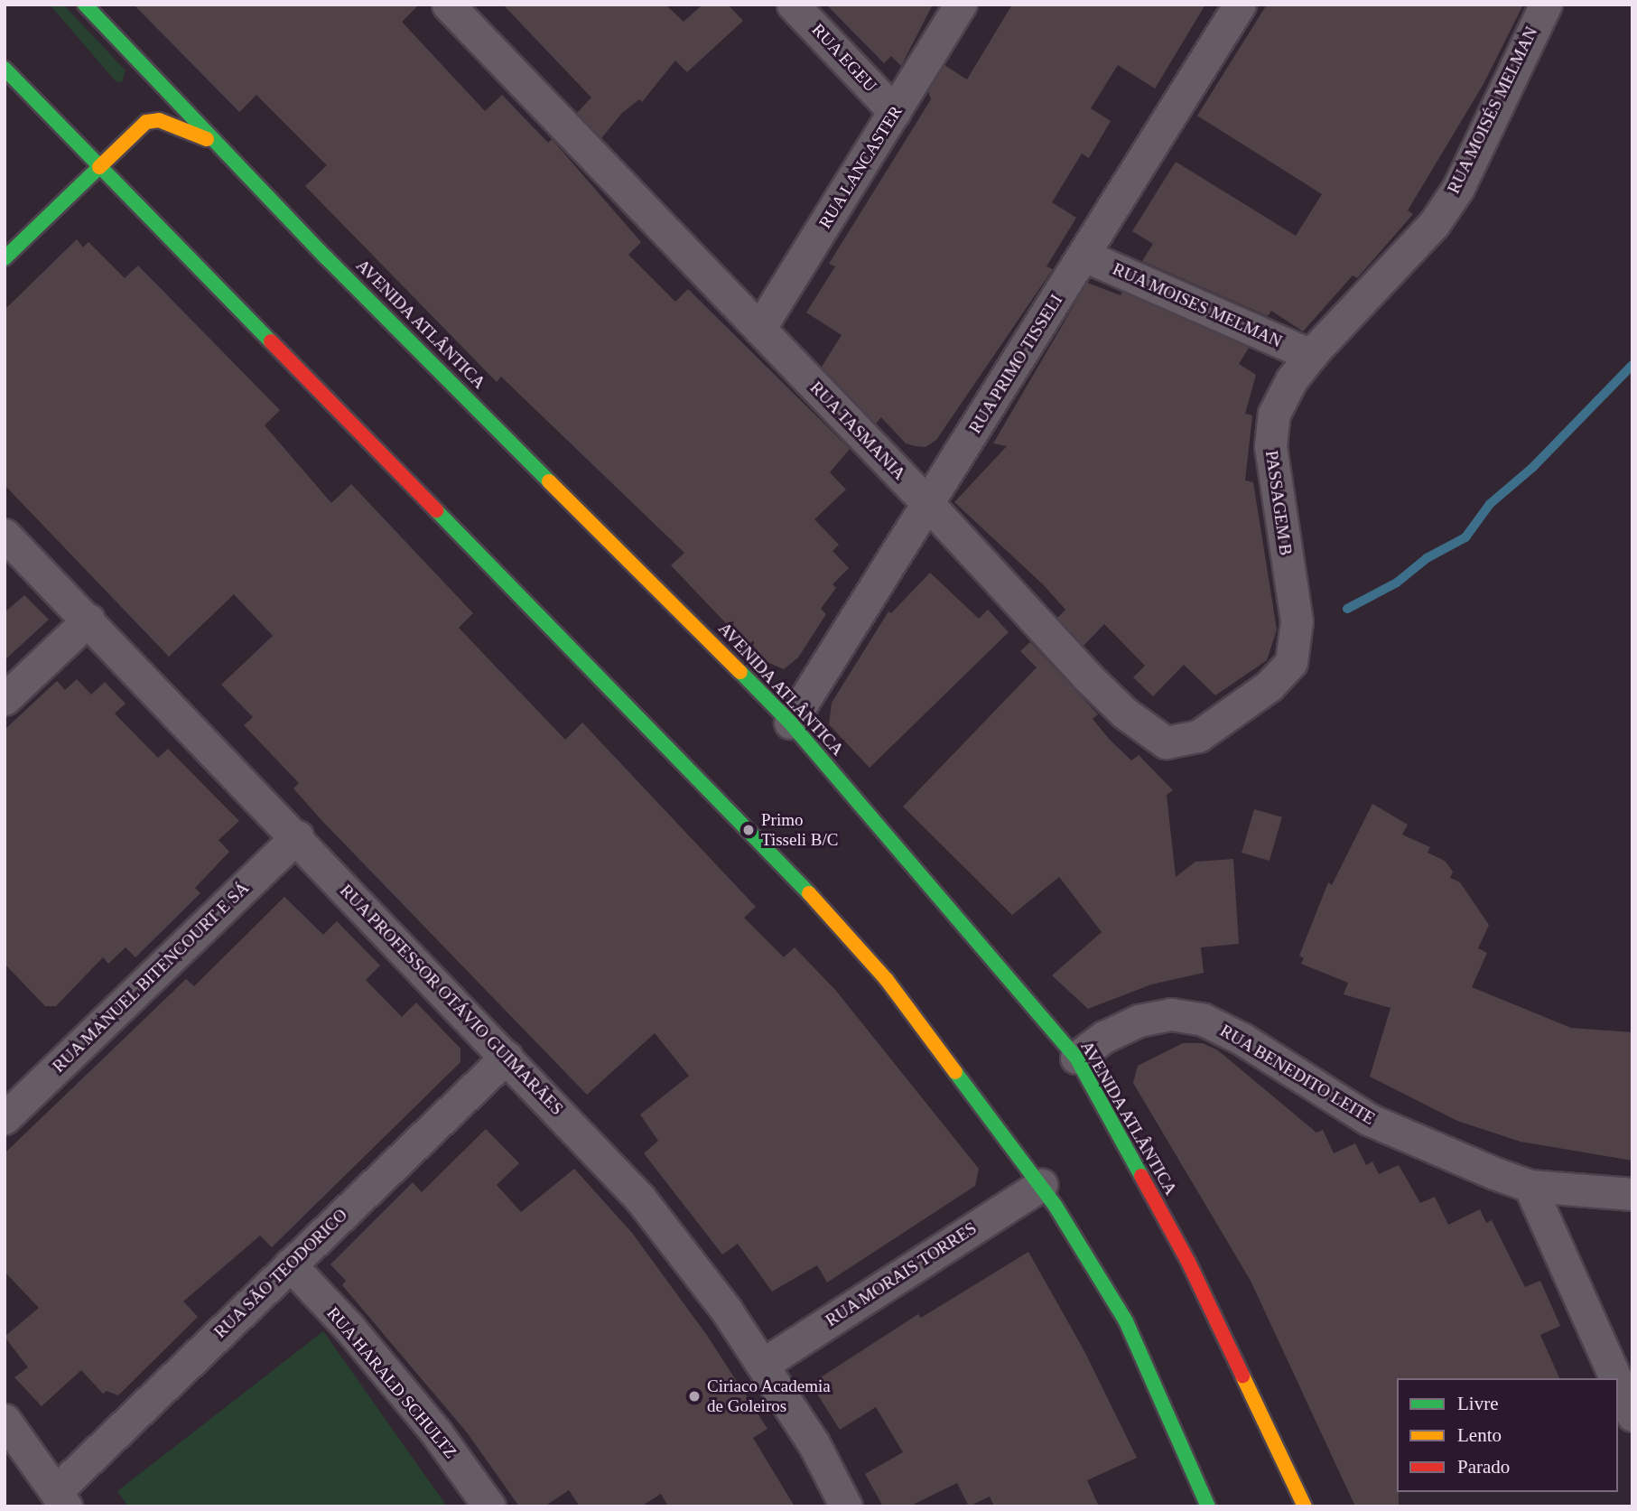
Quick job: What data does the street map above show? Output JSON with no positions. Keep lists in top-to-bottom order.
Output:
{
  "streets": {
    "main road": ["AVENIDA ATLÂNTICA"],
    "street": [
      "RUA EGEU",
      "RUA MOISÉS MELMAN",
      "RUA LANCASTER",
      "RUA MOISES MELMAN",
      "RUA PRIMO TISSELI",
      "RUA TASMANIA",
      "PASSAGEM B",
      "RUA MANUEL BITENCOURT E SÁ",
      "RUA PROFESSOR OTÁVIO GUIMARÃES",
      "RUA BENEDITO LEITE",
      "RUA SÃO TEODORICO",
      "RUA MORAIS TORRES",
      "RUA HARALD SCHULTZ"
    ]
  },
  "crossings": [
    ["RUA EGEU", "RUA LANCASTER"],
    ["RUA MOISÉS MELMAN", "RUA MOISES MELMAN"],
    ["RUA MOISÉS MELMAN", "PASSAGEM B"],
    ["RUA LANCASTER", "RUA TASMANIA"],
    ["RUA MOISES MELMAN", "RUA PRIMO TISSELI"],
    ["RUA MOISES MELMAN", "PASSAGEM B"],
    ["AVENIDA ATLÂNTICA", "RUA PRIMO TISSELI"],
    ["AVENIDA ATLÂNTICA", "RUA BENEDITO LEITE"],
    ["RUA PRIMO TISSELI", "RUA TASMANIA"],
    ["RUA TASMANIA", "PASSAGEM B"],
    ["RUA MANUEL BITENCOURT E SÁ", "RUA PROFESSOR OTÁVIO GUIMARÃES"],
    ["RUA PROFESSOR OTÁVIO GUIMARÃES", "RUA SÃO TEODORICO"],
    ["RUA PROFESSOR OTÁVIO GUIMARÃES", "RUA MORAIS TORRES"],
    ["RUA SÃO TEODORICO", "RUA HARALD SCHULTZ"]
  ],
  "places": ["Primo Tisseli B/C", "Ciriaco Academia de Goleiros"],
  "legend": ["Livre", "Lento", "Parado"]
}
